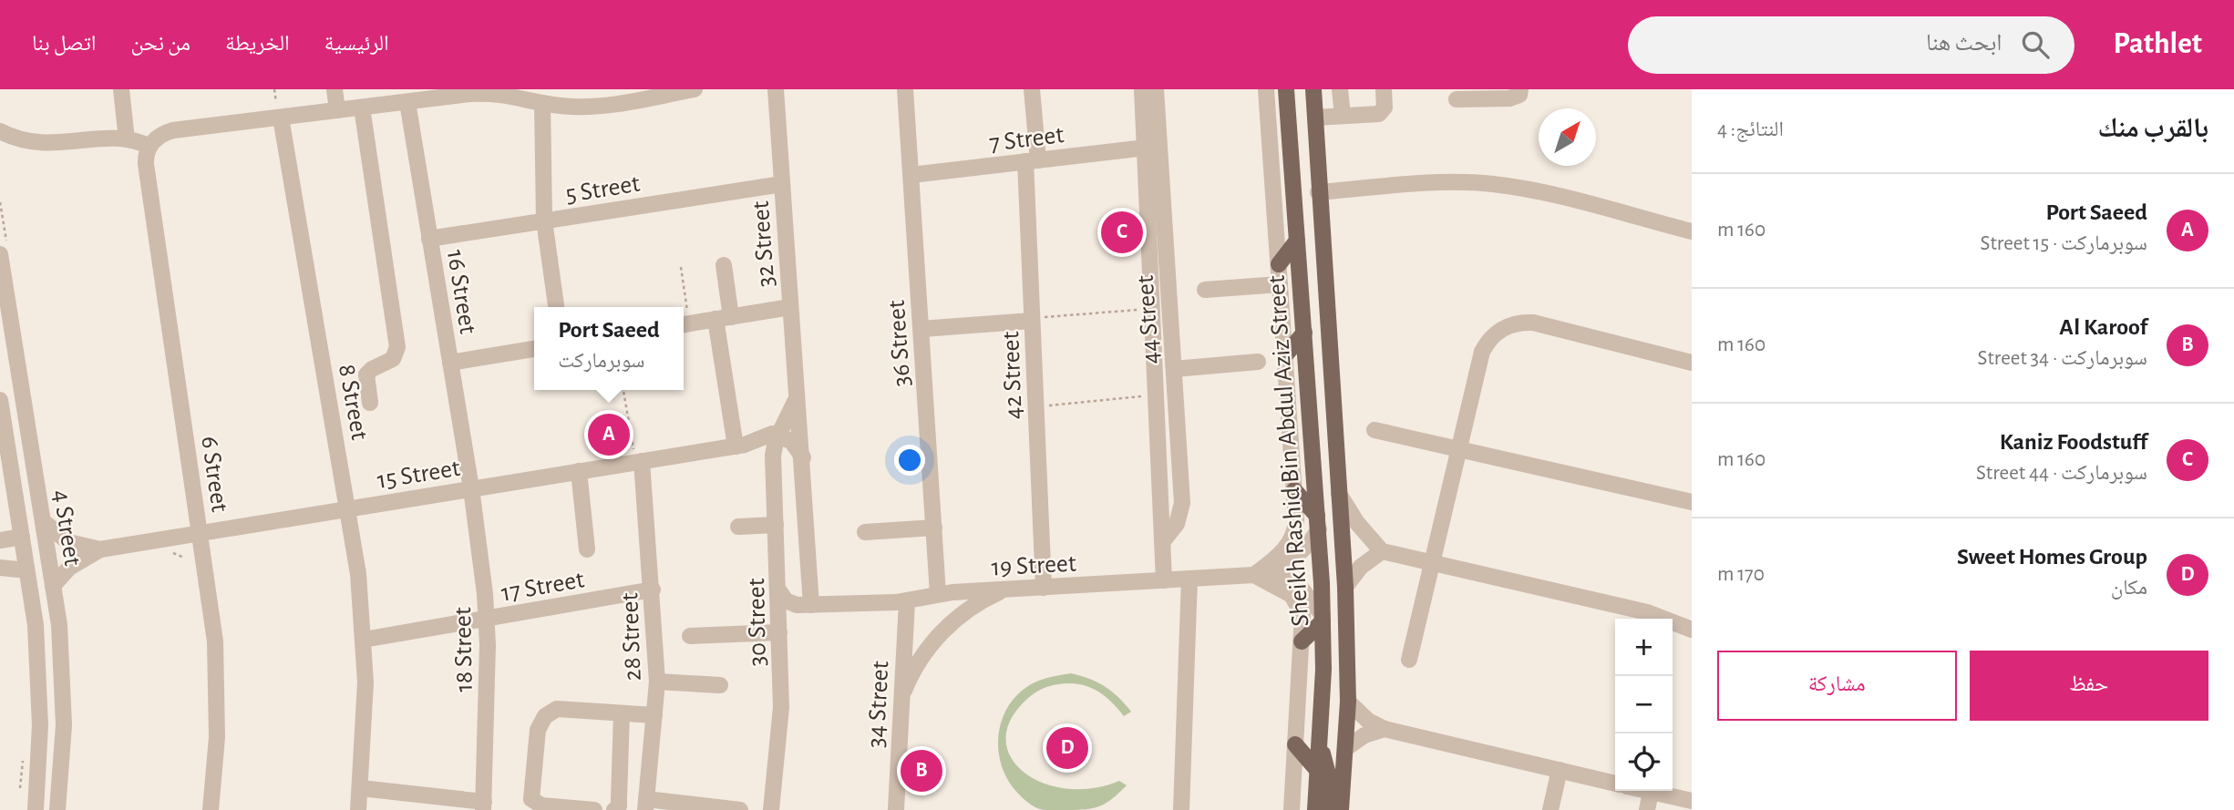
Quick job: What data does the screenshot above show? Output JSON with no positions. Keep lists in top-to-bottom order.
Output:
{
  "streets": {
    "main road": ["Sheikh Rashid Bin Abdul Aziz Street"],
    "street": [
      "7 Street",
      "5 Street",
      "32 Street",
      "16 Street",
      "44 Street",
      "36 Street",
      "42 Street",
      "8 Street",
      "15 Street",
      "6 Street",
      "4 Street",
      "19 Street",
      "17 Street",
      "30 Street",
      "28 Street",
      "18 Street",
      "34 Street"
    ]
  },
  "crossings": [
    ["7 Street", "44 Street"],
    ["7 Street", "36 Street"],
    ["7 Street", "42 Street"],
    ["5 Street", "32 Street"],
    ["5 Street", "16 Street"],
    ["32 Street", "15 Street"],
    ["32 Street", "30 Street"],
    ["16 Street", "15 Street"],
    ["16 Street", "18 Street"],
    ["44 Street", "19 Street"],
    ["36 Street", "19 Street"],
    ["42 Street", "19 Street"],
    ["8 Street", "15 Street"],
    ["8 Street", "17 Street"],
    ["Sheikh Rashid Bin Abdul Aziz Street", "19 Street"],
    ["15 Street", "6 Street"],
    ["15 Street", "4 Street"],
    ["15 Street", "30 Street"],
    ["15 Street", "28 Street"],
    ["15 Street", "18 Street"],
    ["19 Street", "34 Street"],
    ["17 Street", "28 Street"],
    ["17 Street", "18 Street"]
  ],
  "north": "top right",
  "page": {
    "header": "Pathlet",
    "search": "ابحث هنا",
    "nav": [
      "الرئيسية",
      "الخريطة",
      "من نحن",
      "اتصل بنا"
    ],
    "heading": ["بالقرب منك", "النتائج: 4"],
    "list": [
      {
        "mark": "A",
        "name": "Port Saeed",
        "note": "سوبرماركت · 15 Street",
        "value": "160 m"
      },
      {
        "mark": "B",
        "name": "Al Karoof",
        "note": "سوبرماركت · 34 Street",
        "value": "160 m"
      },
      {
        "mark": "C",
        "name": "Kaniz Foodstuff",
        "note": "سوبرماركت · 44 Street",
        "value": "160 m"
      },
      {
        "mark": "D",
        "name": "Sweet Homes Group",
        "note": "مكان",
        "value": "170 m"
      }
    ],
    "pins": [
      "C",
      "A",
      "D",
      "B"
    ],
    "popup": ["Port Saeed", "سوبرماركت"],
    "map_buttons": ["+", "−"],
    "buttons": ["حفظ", "مشاركة"]
  }
}
